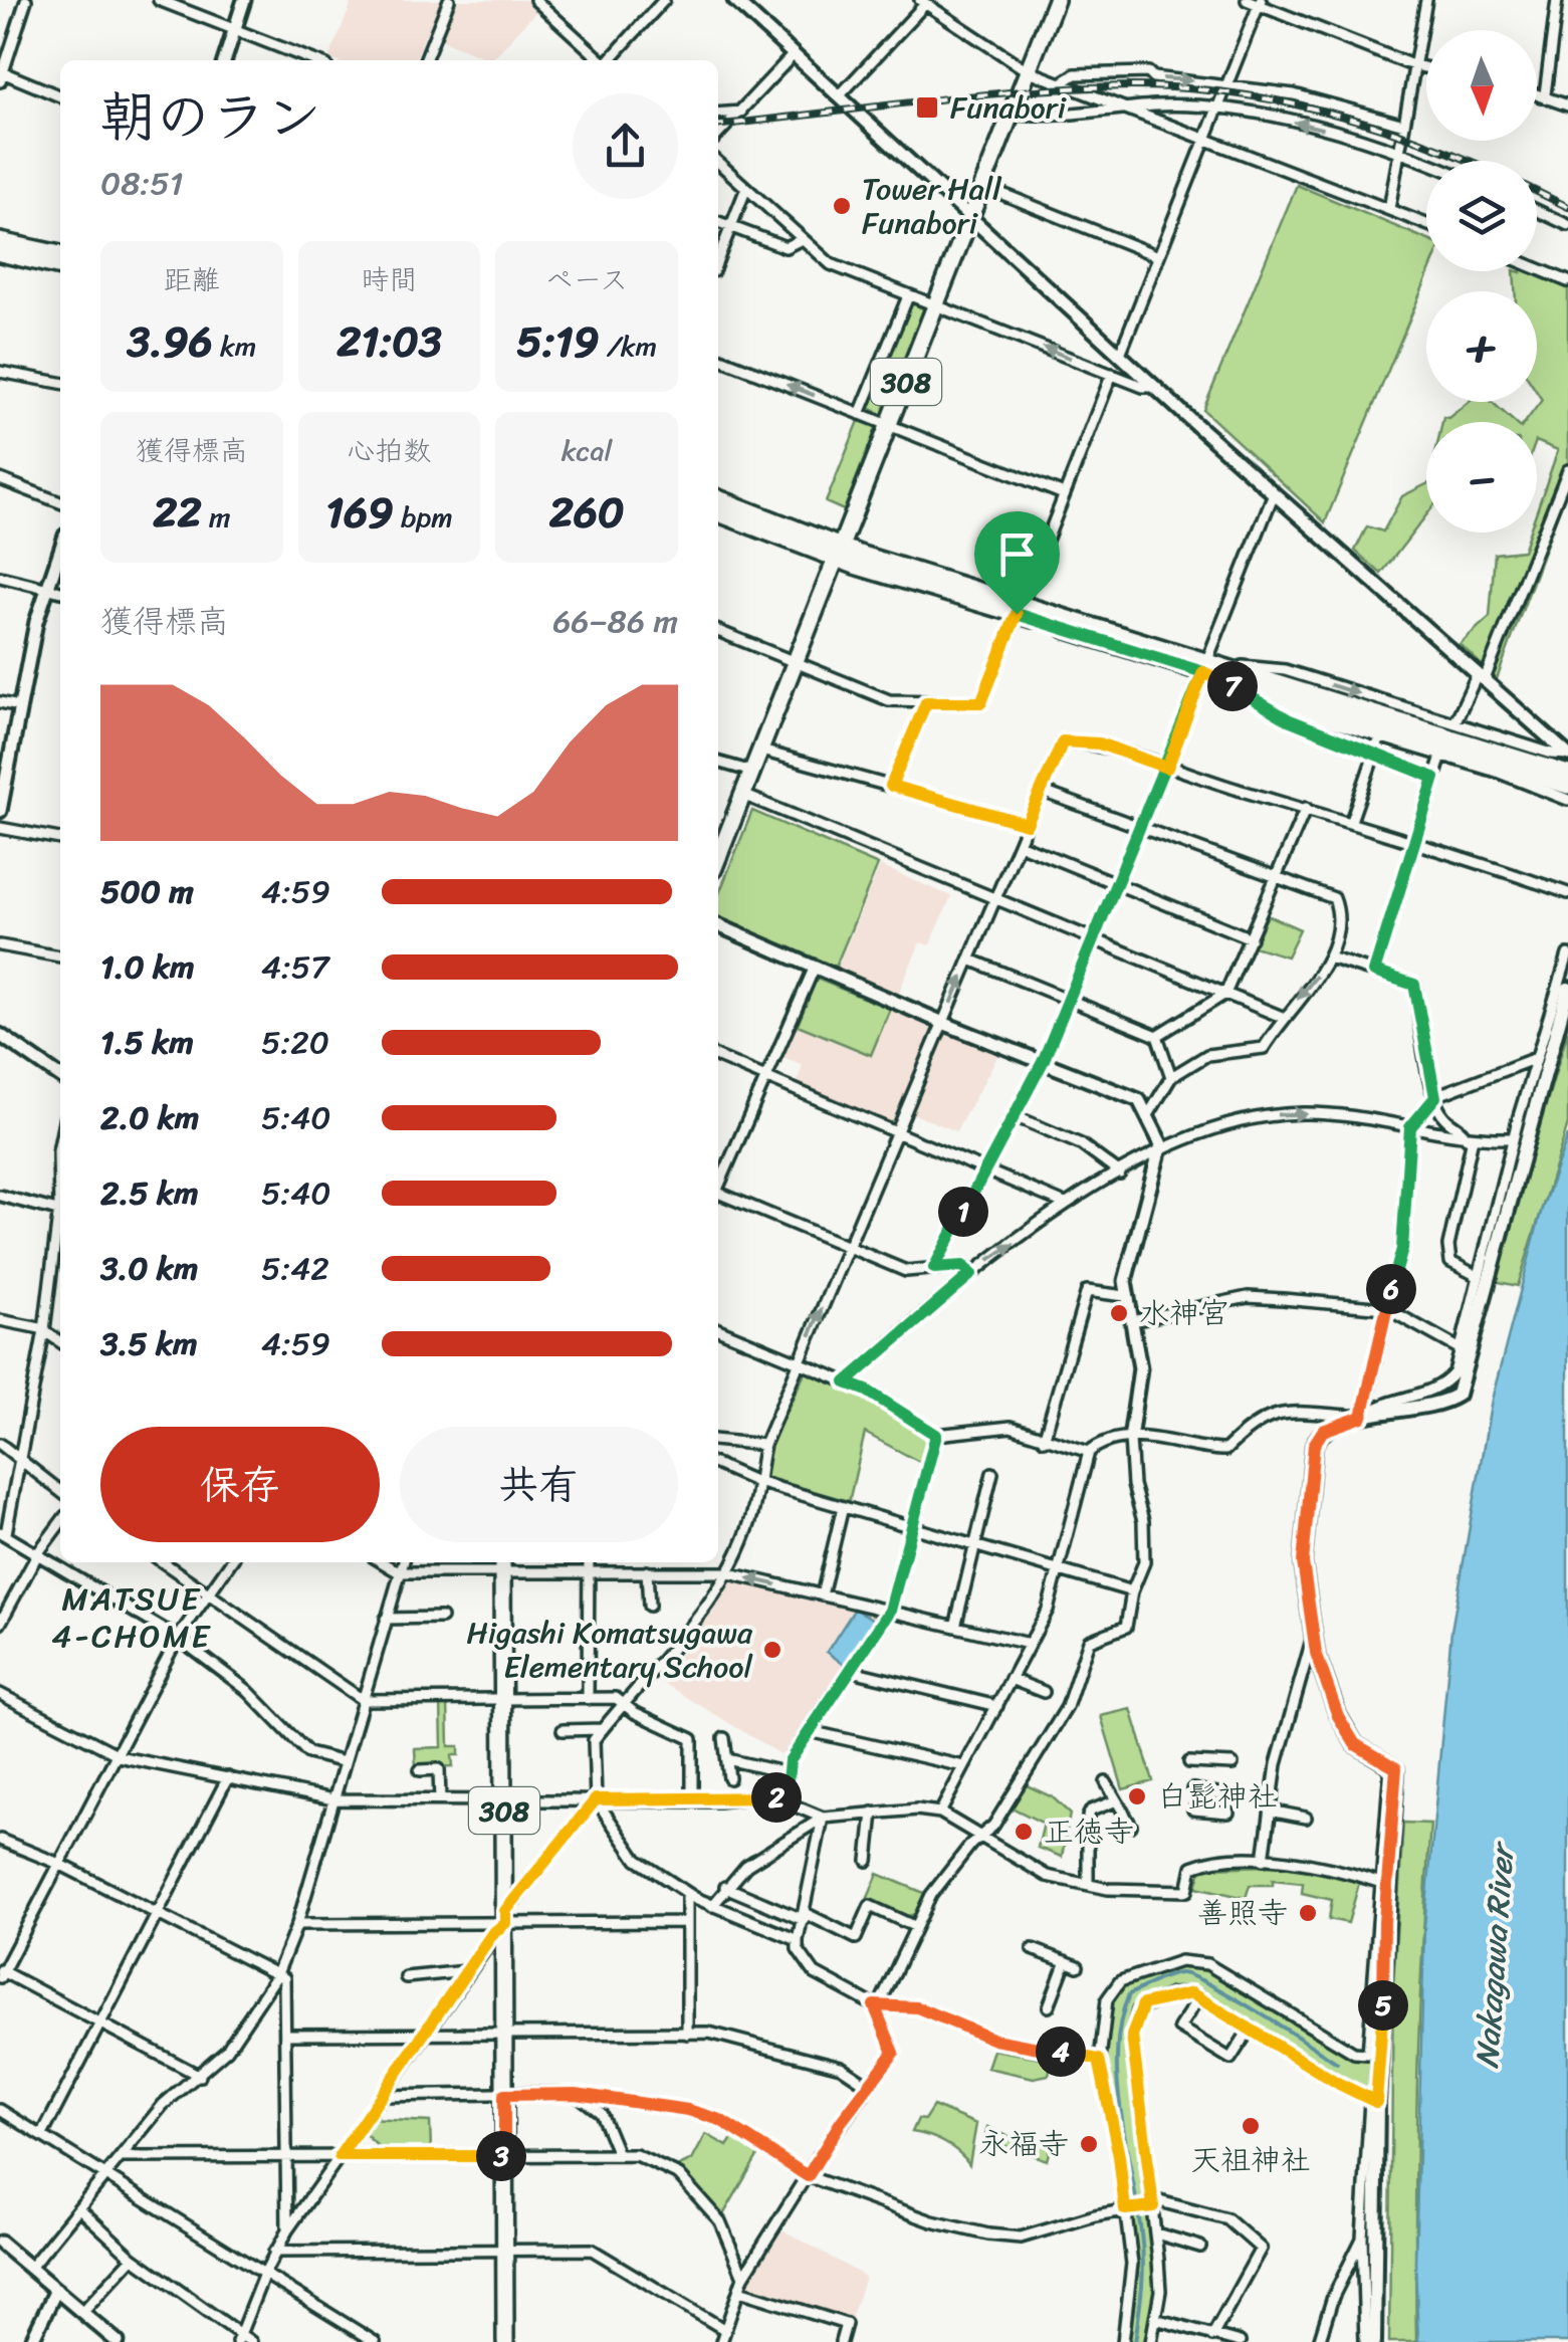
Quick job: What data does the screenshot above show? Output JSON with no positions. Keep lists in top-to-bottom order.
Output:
{
  "streets": {
    "main road": ["308"]
  },
  "districts": ["MATSUE 4-CHOME"],
  "water": ["Nakagawa River"],
  "places": {
    "transit": ["Funabori"],
    "other": [
      "Tower Hall Funabori",
      "水神宮",
      "Higashi Komatsugawa Elementary School",
      "白髭神社",
      "正徳寺",
      "善照寺",
      "天祖神社",
      "永福寺"
    ]
  },
  "north": "bottom",
  "page": {
    "map_buttons": ["+", "−"],
    "heading": ["朝のラン", "08:51"],
    "stats": [
      ["距離", "3.96 km"],
      ["時間", "21:03"],
      ["ペース", "5:19 /km"],
      ["獲得標高", "22 m"],
      ["心拍数", "169 bpm"],
      ["kcal", "260"]
    ],
    "chart": ["獲得標高", "66–86 m"],
    "pins": [
      "7",
      "1",
      "6",
      "2",
      "5",
      "4",
      "3"
    ],
    "list": [
      {
        "name": "500 m",
        "note": "4:59"
      },
      {
        "name": "1.0 km",
        "note": "4:57"
      },
      {
        "name": "1.5 km",
        "note": "5:20"
      },
      {
        "name": "2.0 km",
        "note": "5:40"
      },
      {
        "name": "2.5 km",
        "note": "5:40"
      },
      {
        "name": "3.0 km",
        "note": "5:42"
      },
      {
        "name": "3.5 km",
        "note": "4:59"
      }
    ],
    "buttons": ["保存", "共有"]
  }
}
